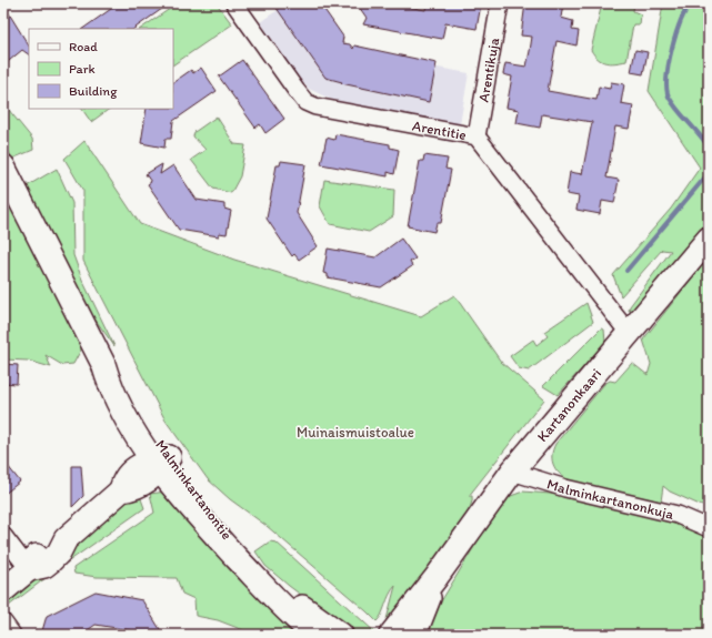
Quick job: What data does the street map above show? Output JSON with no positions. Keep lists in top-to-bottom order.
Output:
{
  "streets": {
    "main road": ["Kartanonkaari", "Malminkartanontie"],
    "street": ["Arentikuja", "Arentitie", "Malminkartanonkuja"]
  },
  "crossings": [
    ["Arentikuja", "Arentitie"],
    ["Arentitie", "Kartanonkaari"],
    ["Kartanonkaari", "Malminkartanonkuja"]
  ],
  "parks": ["Muinaismuistoalue"],
  "legend": ["Road", "Park", "Building"]
}
